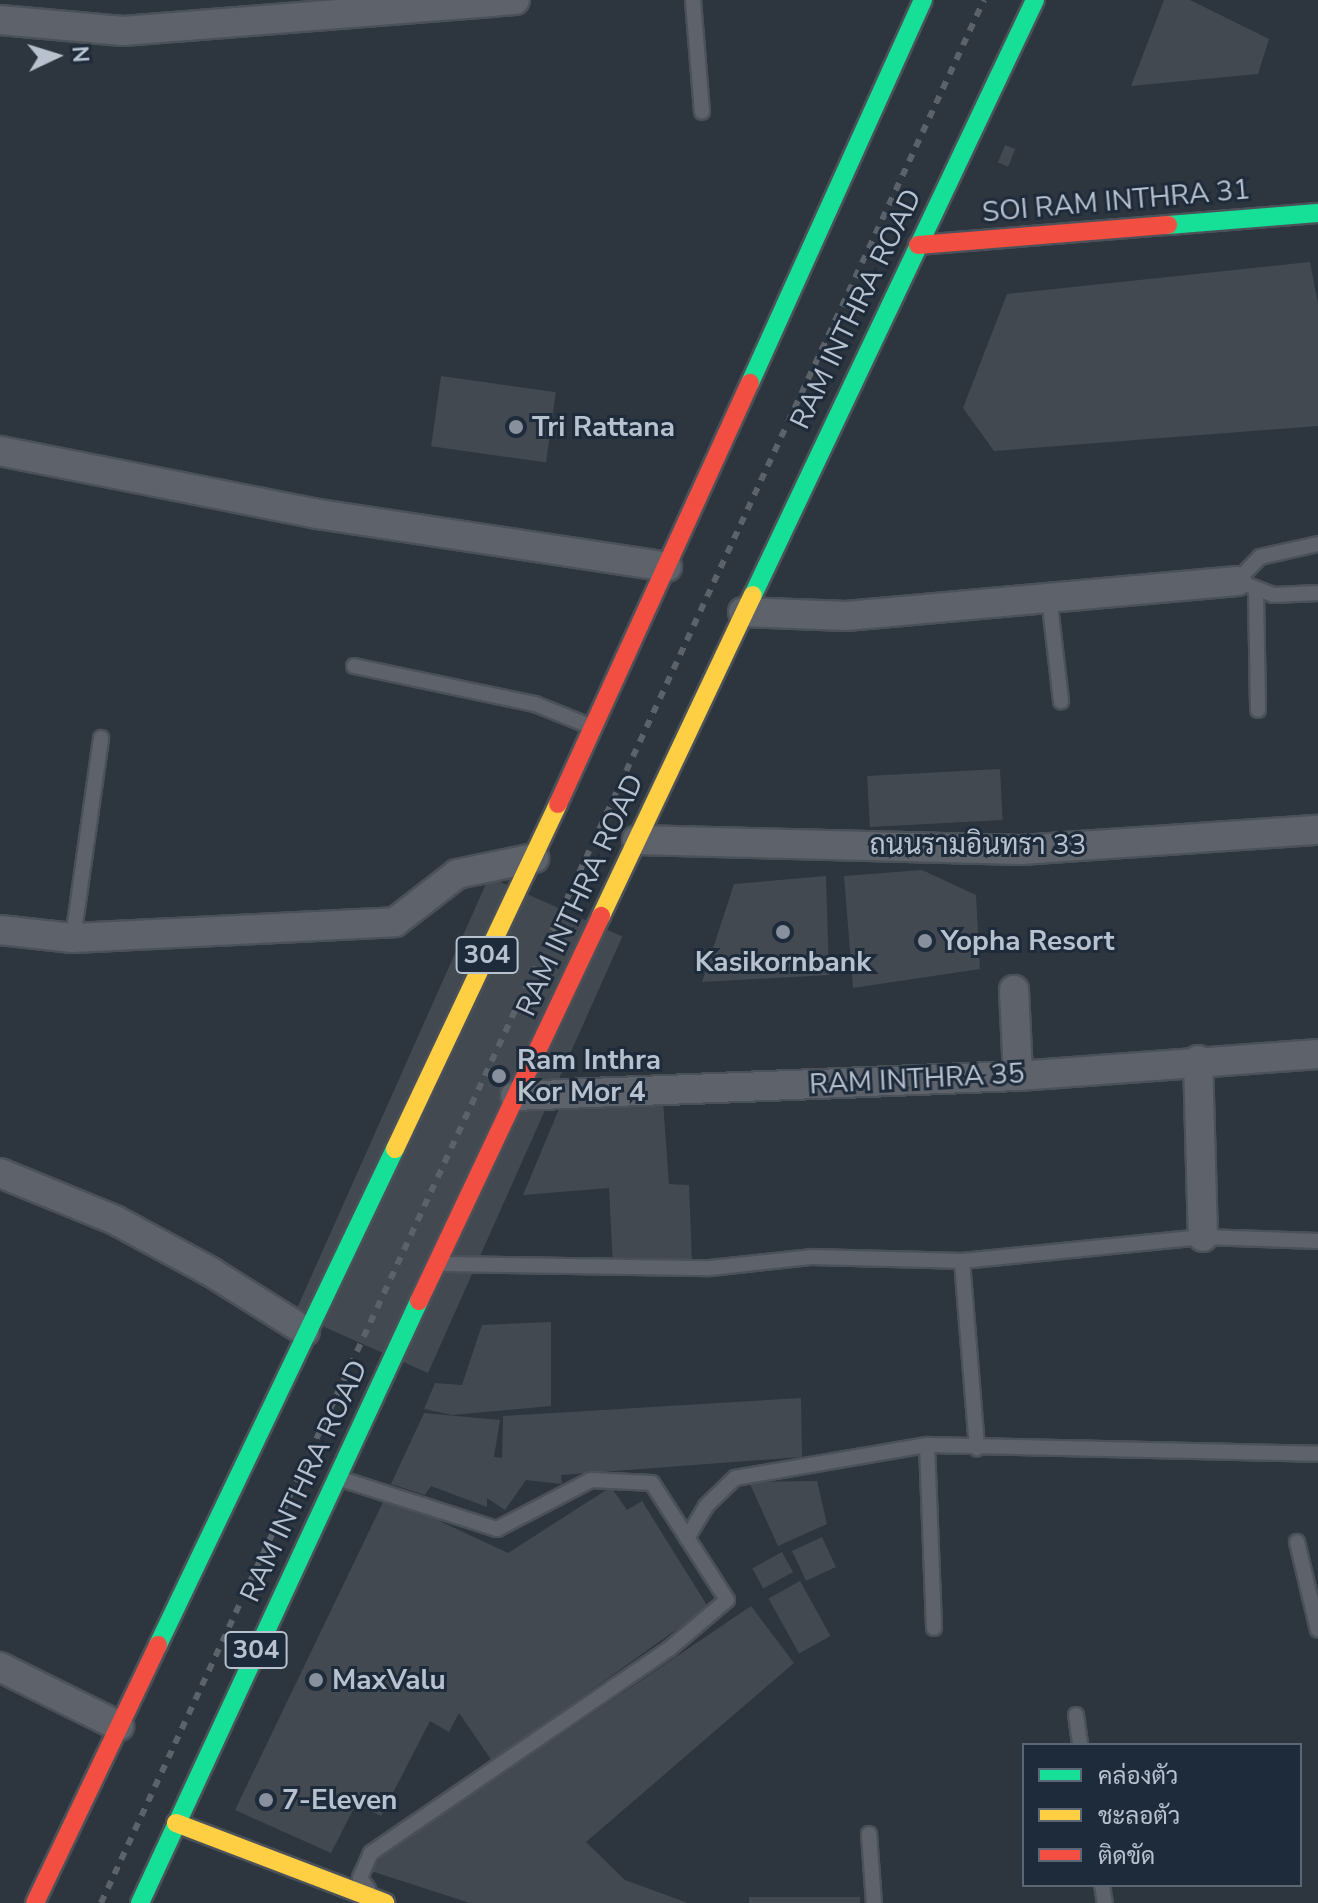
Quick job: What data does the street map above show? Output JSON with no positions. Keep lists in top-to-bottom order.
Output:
{
  "streets": {
    "main road": ["SOI RAM INTHRA 31", "RAM INTHRA ROAD", "304"],
    "street": ["ถนนรามอินทรา 33", "RAM INTHRA 35"]
  },
  "crossings": [
    ["SOI RAM INTHRA 31", "RAM INTHRA ROAD"],
    ["RAM INTHRA ROAD", "ถนนรามอินทรา 33"],
    ["RAM INTHRA ROAD", "RAM INTHRA 35"]
  ],
  "places": [
    "Tri Rattana",
    "Kasikornbank",
    "Yopha Resort",
    "Ram Inthra Kor Mor 4",
    "MaxValu",
    "7-Eleven"
  ],
  "legend": ["คล่องตัว", "ชะลอตัว", "ติดขัด"],
  "north": "right"
}
